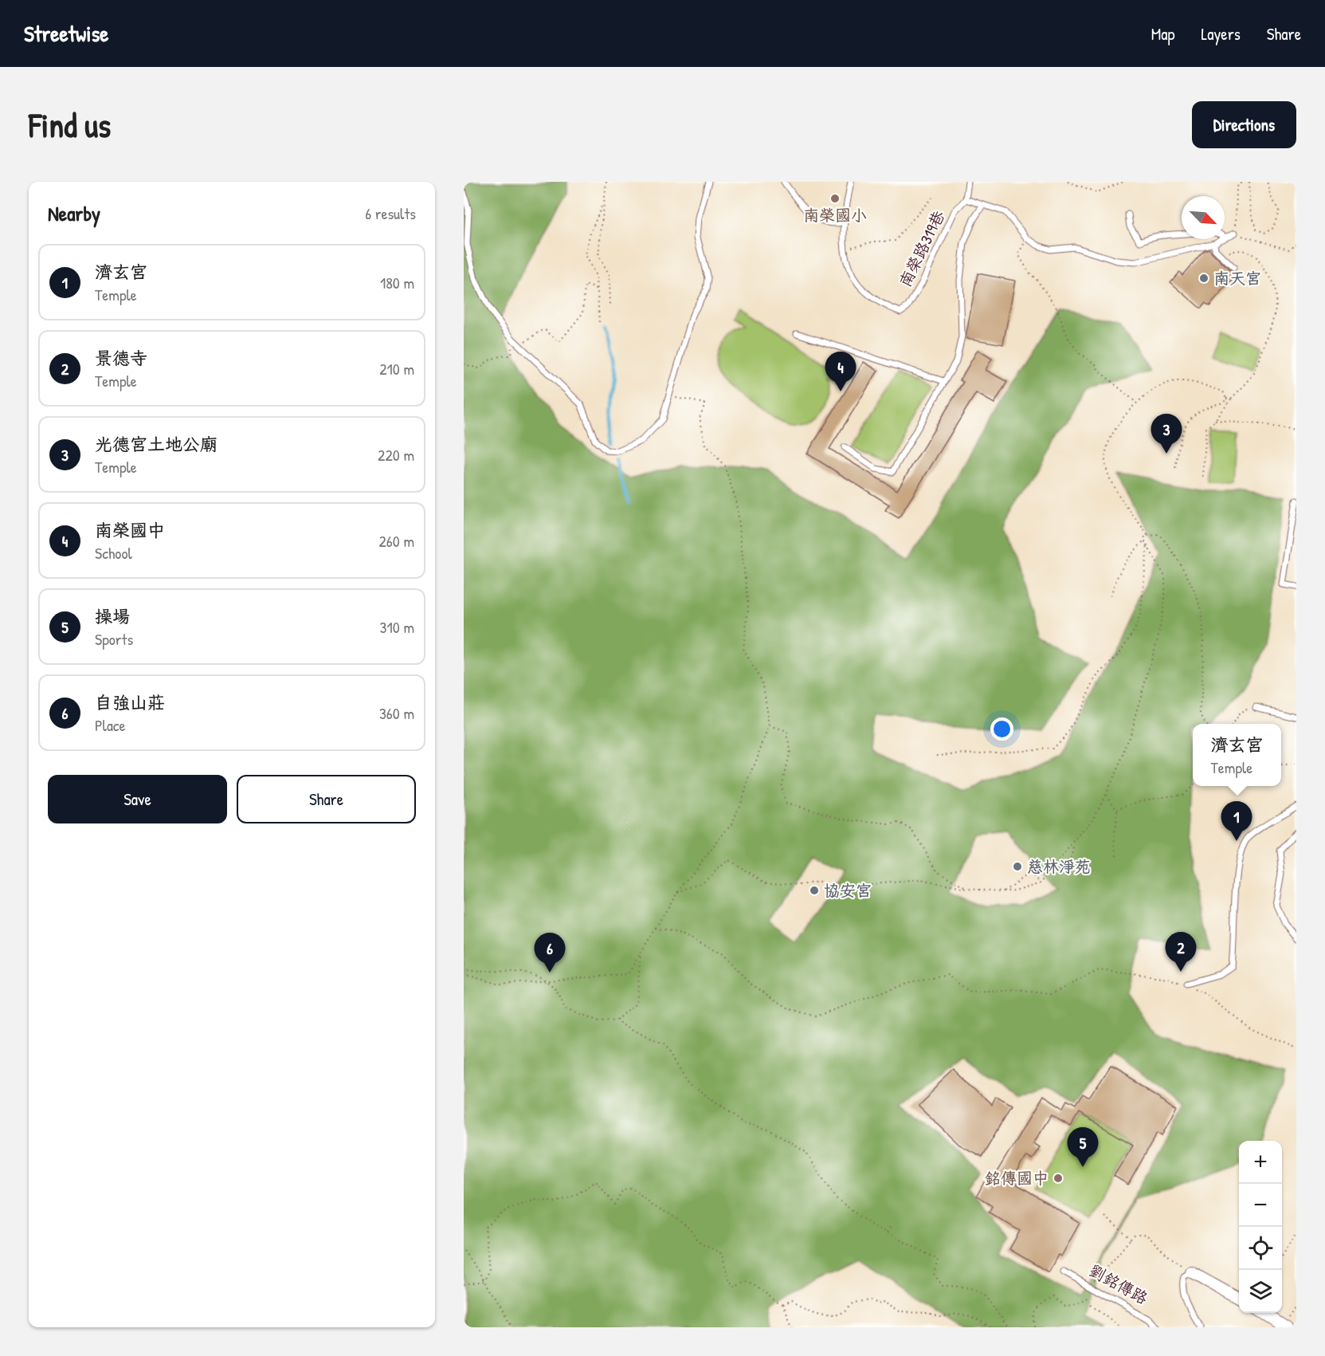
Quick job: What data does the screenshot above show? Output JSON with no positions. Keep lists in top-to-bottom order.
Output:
{
  "streets": {
    "lane": ["南榮路319巷", "劉銘傳路"]
  },
  "places": [
    "南榮國小",
    "南天宮",
    "慈林淨苑",
    "協安宮",
    "銘傳國中"
  ],
  "north": "bottom right",
  "page": {
    "header": "Streetwise",
    "nav": ["Map", "Layers", "Share"],
    "buttons": [
      "Directions",
      ["Save", "Share"]
    ],
    "title": "Find us",
    "heading": ["Nearby", "6 results"],
    "list": [
      {
        "mark": "1",
        "name": "濟玄宮",
        "note": "Temple",
        "value": "180 m"
      },
      {
        "mark": "2",
        "name": "景德寺",
        "note": "Temple",
        "value": "210 m"
      },
      {
        "mark": "3",
        "name": "光德宮土地公廟",
        "note": "Temple",
        "value": "220 m"
      },
      {
        "mark": "4",
        "name": "南榮國中",
        "note": "School",
        "value": "260 m"
      },
      {
        "mark": "5",
        "name": "操場",
        "note": "Sports",
        "value": "310 m"
      },
      {
        "mark": "6",
        "name": "自強山莊",
        "note": "Place",
        "value": "360 m"
      }
    ],
    "pins": [
      "4",
      "3",
      "1",
      "2",
      "6",
      "5"
    ],
    "popup": ["濟玄宮", "Temple"],
    "map_buttons": ["+", "−"]
  }
}
